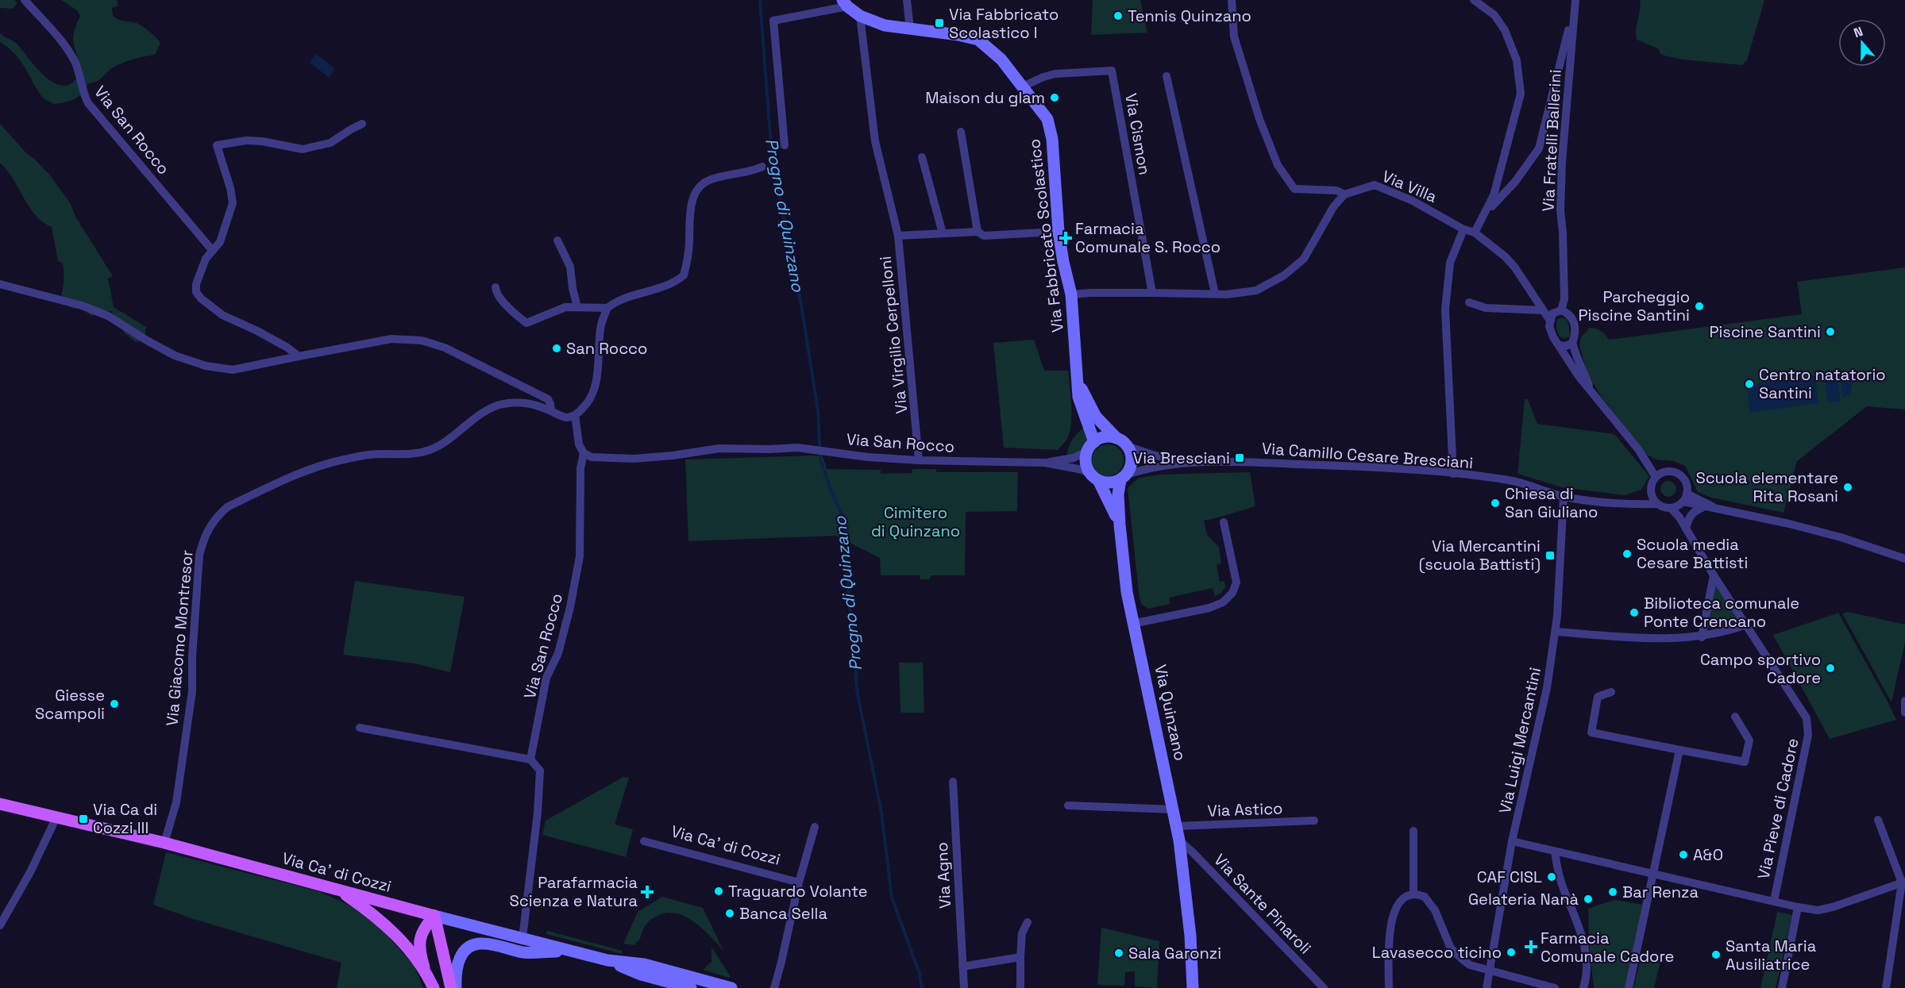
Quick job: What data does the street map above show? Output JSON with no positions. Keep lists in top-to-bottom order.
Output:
{
  "streets": {
    "main road": ["Via Ca' di Cozzi"],
    "street": [
      "Via San Rocco",
      "Via Cismon",
      "Via Fratelli Ballerini",
      "Via Villa",
      "Via Fabbricato Scolastico",
      "Via Virgilio Cerpelloni",
      "Via Camillo Cesare Bresciani",
      "Via Giacomo Montresor",
      "Via Quinzano",
      "Via Luigi Mercantini",
      "Via Pieve di Cadore",
      "Via Astico",
      "Via Agno",
      "Via Sante Pinaroli"
    ]
  },
  "crossings": [
    ["Via San Rocco", "Via Fabbricato Scolastico"],
    ["Via San Rocco", "Via Virgilio Cerpelloni"],
    ["Via San Rocco", "Via Camillo Cesare Bresciani"],
    ["Via San Rocco", "Via Quinzano"],
    ["Via Cismon", "Via Fabbricato Scolastico"],
    ["Via Fratelli Ballerini", "Via Villa"],
    ["Via Villa", "Via Camillo Cesare Bresciani"],
    ["Via Villa", "Via Pieve di Cadore"],
    ["Via Fabbricato Scolastico", "Via Virgilio Cerpelloni"],
    ["Via Fabbricato Scolastico", "Via Camillo Cesare Bresciani"],
    ["Via Fabbricato Scolastico", "Via Quinzano"],
    ["Via Camillo Cesare Bresciani", "Via Quinzano"],
    ["Via Camillo Cesare Bresciani", "Via Luigi Mercantini"],
    ["Via Camillo Cesare Bresciani", "Via Pieve di Cadore"],
    ["Via Giacomo Montresor", "Via Ca' di Cozzi"],
    ["Via Quinzano", "Via Astico"],
    ["Via Quinzano", "Via Sante Pinaroli"]
  ],
  "water": ["Progno di Quinzano"],
  "parks": ["Cimitero di Quinzano"],
  "places": {
    "other": [
      "Tennis Quinzano",
      "Maison du glam",
      "Parcheggio Piscine Santini",
      "Piscine Santini",
      "San Rocco",
      "Centro natatorio Santini",
      "Scuola elementare Rita Rosani",
      "Chiesa di San Giuliano",
      "Scuola media Cesare Battisti",
      "Biblioteca comunale Ponte Crencano",
      "Campo sportivo Cadore",
      "Giesse Scampoli",
      "A&O",
      "CAF CISL",
      "Traguardo Volante",
      "Bar Renza",
      "Gelateria Nanà",
      "Banca Sella",
      "Lavasecco ticino",
      "Sala Garonzi",
      "Santa Maria Ausiliatrice"
    ],
    "transit": [
      "Via Fabbricato Scolastico I",
      "Via Bresciani",
      "Via Mercantini (scuola Battisti)",
      "Via Ca di Cozzi III"
    ],
    "health": ["Farmacia Comunale S. Rocco", "Parafarmacia Scienza e Natura", "Farmacia Comunale Cadore"]
  },
  "north": "top"
}
